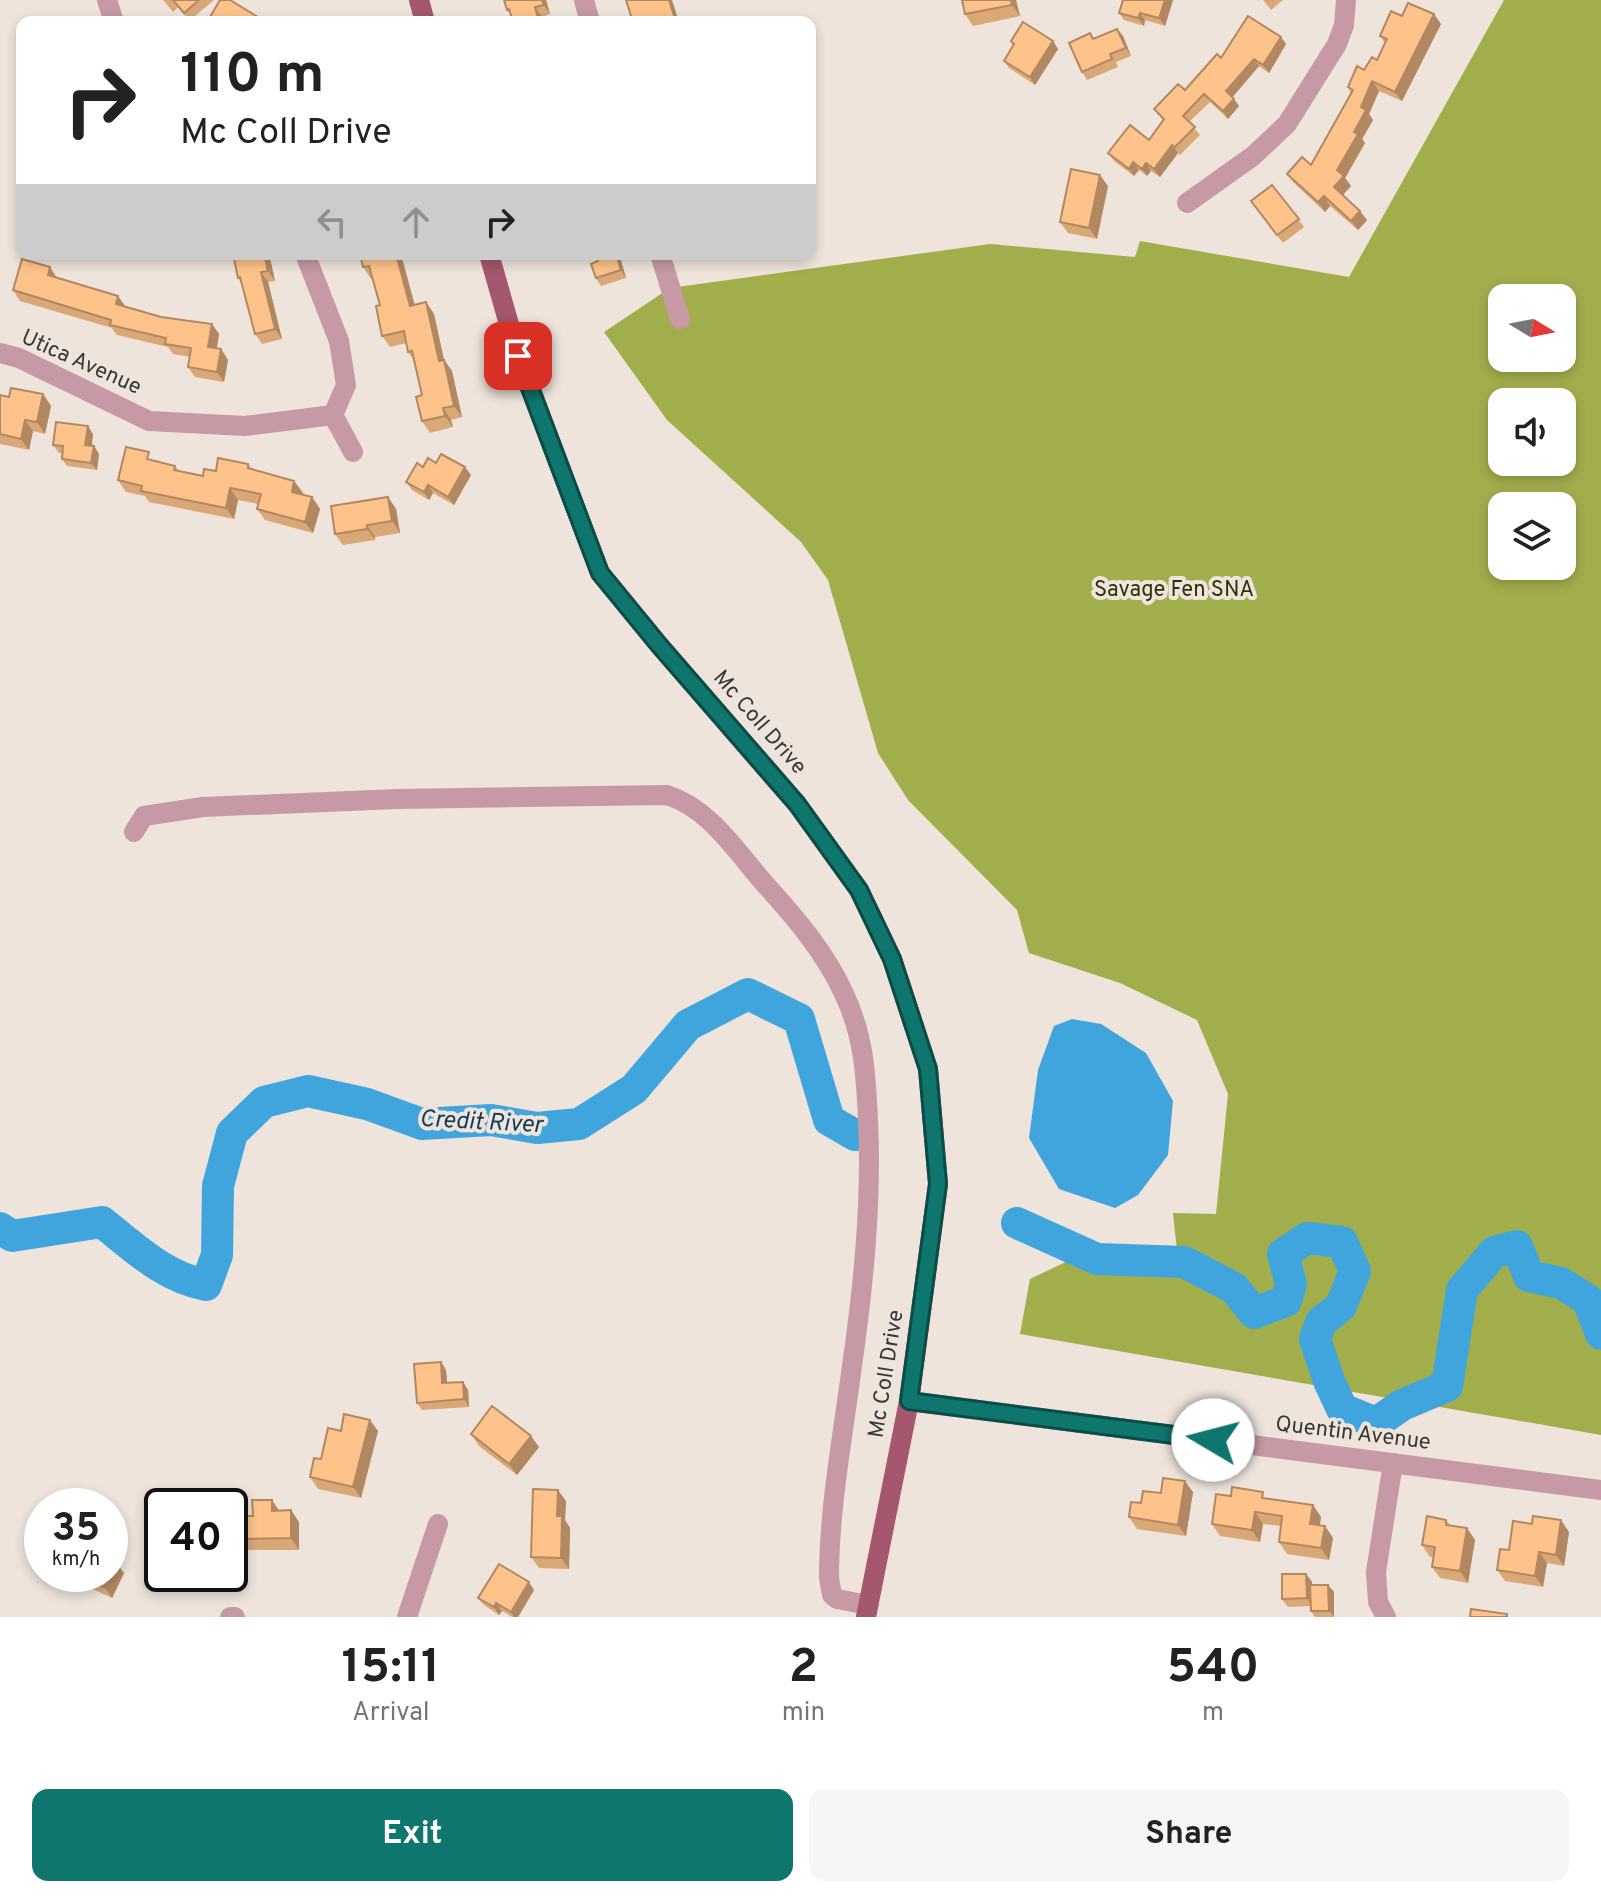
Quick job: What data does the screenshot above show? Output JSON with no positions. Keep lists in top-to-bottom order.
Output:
{
  "streets": {
    "main road": ["Mc Coll Drive"],
    "street": ["Utica Avenue", "Quentin Avenue"]
  },
  "crossings": [
    ["Mc Coll Drive", "Quentin Avenue"]
  ],
  "water": ["Credit River"],
  "parks": ["Savage Fen SNA"],
  "north": "right",
  "page": {
    "turn": ["110 m", "Mc Coll Drive"],
    "speed": "35 km/h",
    "limit": "40",
    "eta": [
      "15:11",
      "Arrival",
      "2",
      "min",
      "540",
      "m"
    ],
    "buttons": ["Exit", "Share"]
  }
}
